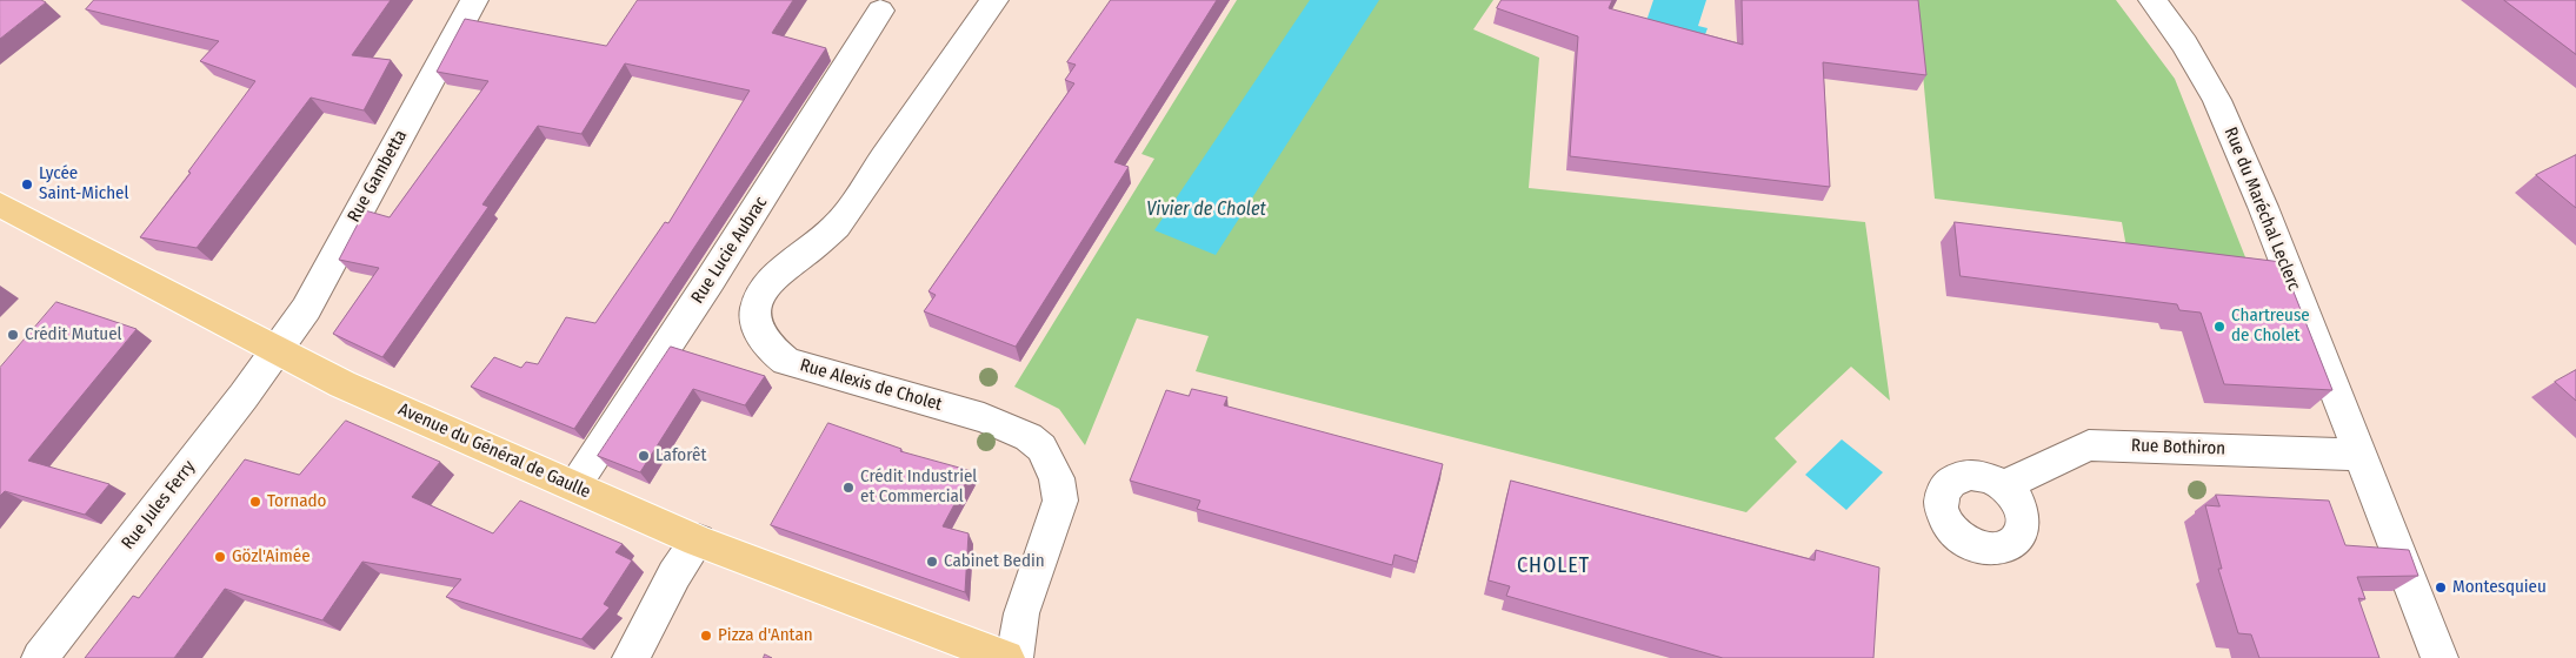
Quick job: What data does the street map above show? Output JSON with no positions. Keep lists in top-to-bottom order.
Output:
{
  "streets": {
    "main road": ["Avenue du Général de Gaulle"],
    "street": [
      "Rue Gambetta",
      "Rue du Maréchal Leclerc",
      "Rue Lucie Aubrac",
      "Rue Alexis de Cholet",
      "Rue Bothiron",
      "Rue Jules Ferry"
    ]
  },
  "crossings": [
    ["Rue Gambetta", "Avenue du Général de Gaulle"],
    ["Rue Gambetta", "Rue Jules Ferry"],
    ["Rue du Maréchal Leclerc", "Rue Bothiron"],
    ["Rue Lucie Aubrac", "Avenue du Général de Gaulle"],
    ["Avenue du Général de Gaulle", "Rue Jules Ferry"]
  ],
  "districts": ["CHOLET"],
  "water": ["Vivier de Cholet"],
  "places": [
    "Lycée Saint-Michel",
    "Chartreuse de Cholet",
    "Crédit Mutuel",
    "Laforêt",
    "Crédit Industriel et Commercial",
    "Tornado",
    "Gözl'Aimée",
    "Cabinet Bedin",
    "Montesquieu",
    "Pizza d'Antan"
  ]
}
